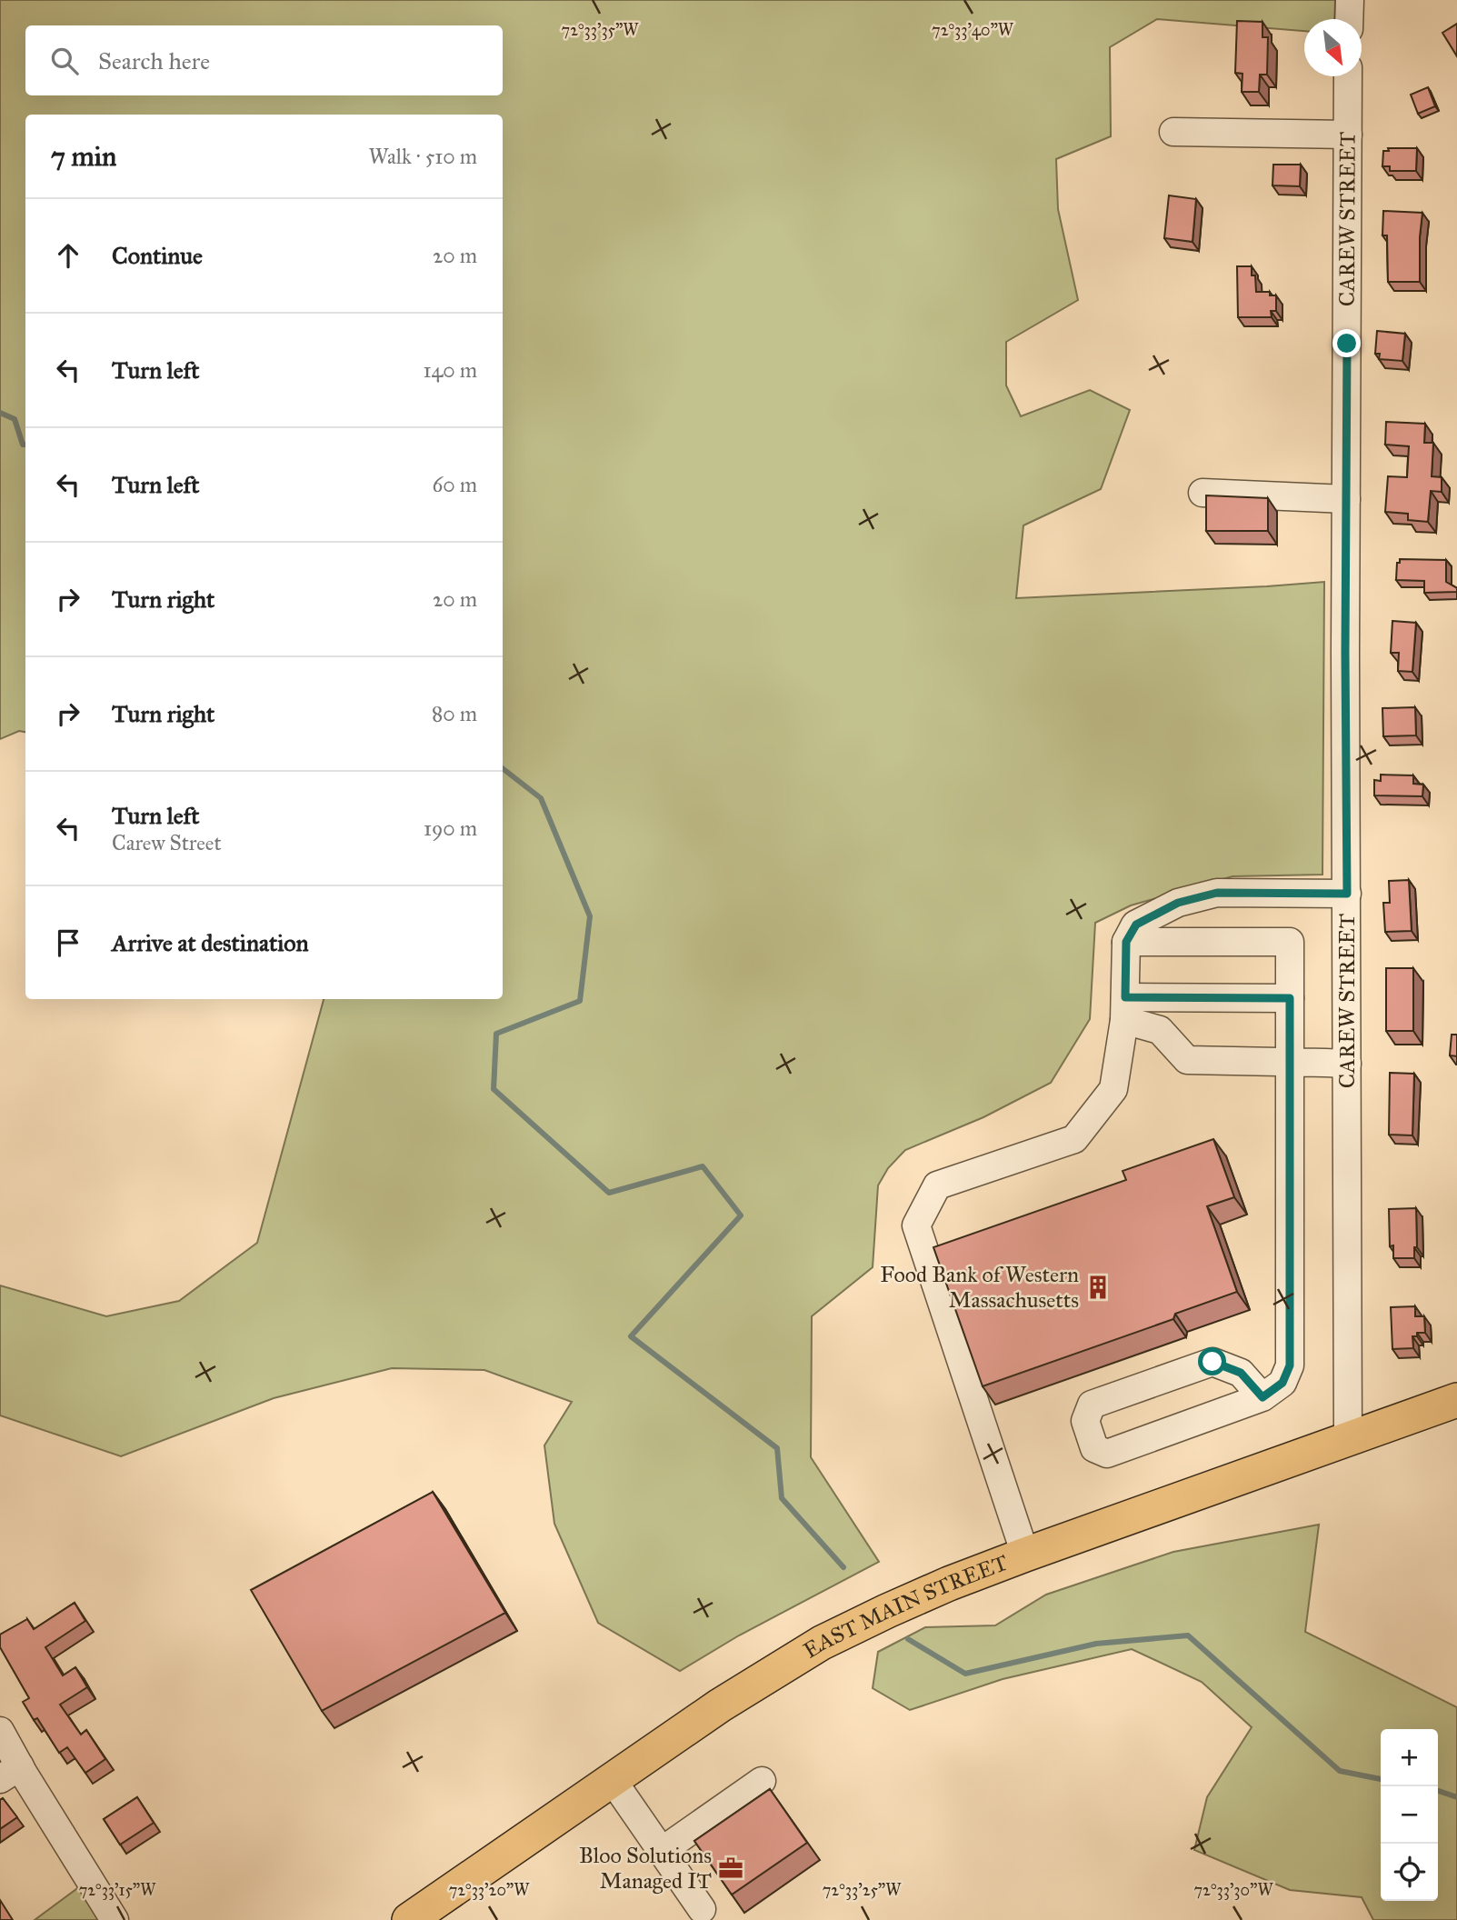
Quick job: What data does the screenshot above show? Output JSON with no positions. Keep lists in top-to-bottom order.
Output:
{
  "streets": {
    "main road": ["EAST MAIN STREET"],
    "street": ["CAREW STREET"]
  },
  "crossings": [
    ["CAREW STREET", "EAST MAIN STREET"]
  ],
  "places": {
    "building": ["Food Bank of Western Massachusetts"],
    "office": ["Bloo Solutions Managed IT"]
  },
  "north": "bottom right",
  "page": {
    "search": "Search here",
    "heading": ["7 min", "Walk · 510 m"],
    "list": [
      ["Continue", "20 m"],
      ["Turn left", "140 m"],
      ["Turn left", "60 m"],
      ["Turn right", "20 m"],
      ["Turn right", "80 m"],
      ["Turn left", "Carew Street", "190 m"],
      "Arrive at destination"
    ],
    "map_buttons": ["+", "−"]
  },
  "coordinates": [
    "72°33'40\"W",
    "72°33'35\"W",
    "72°33'15\"W",
    "72°33'20\"W",
    "72°33'25\"W",
    "72°33'30\"W"
  ]
}
